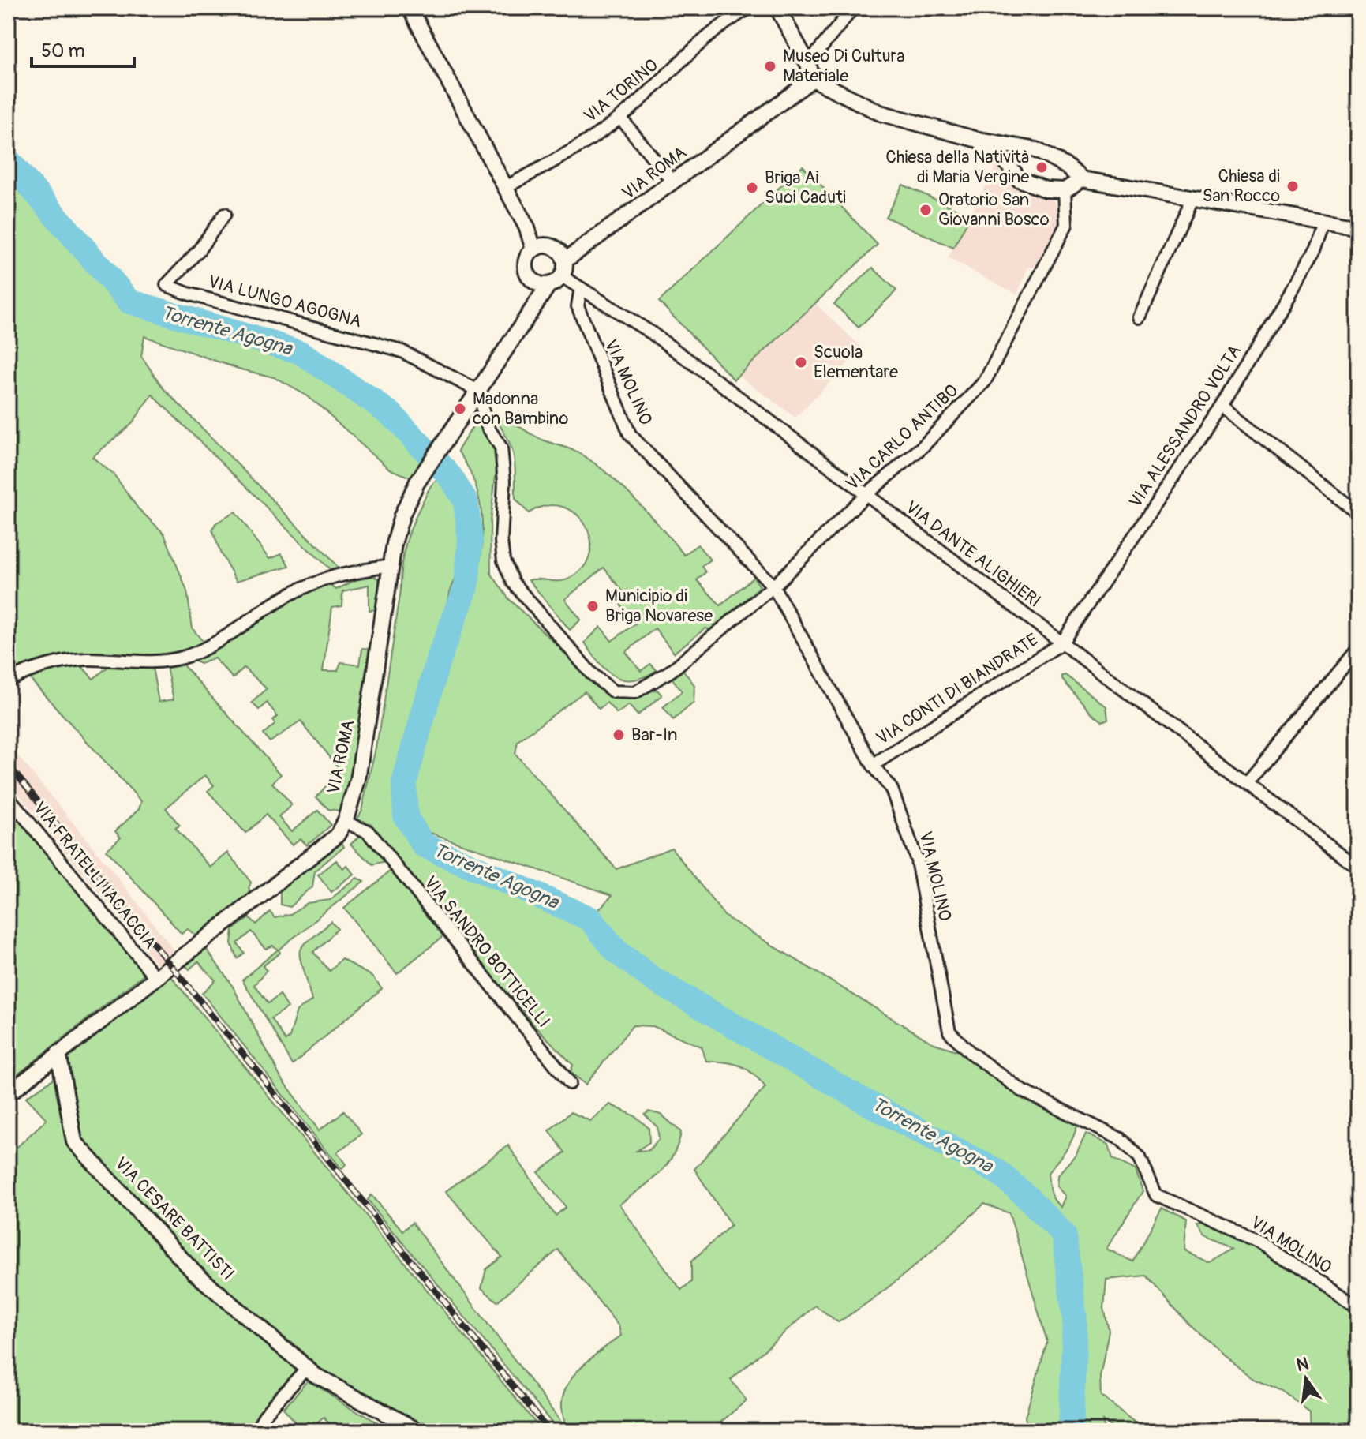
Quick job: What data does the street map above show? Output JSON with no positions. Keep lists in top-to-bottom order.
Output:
{
  "streets": {
    "street": [
      "VIA TORINO",
      "VIA ROMA",
      "VIA LUNGO AGOGNA",
      "VIA MOLINO",
      "VIA ALESSANDRO VOLTA",
      "VIA CARLO ANTIBO",
      "VIA DANTE ALIGHIERI",
      "VIA CONTI DI BIANDRATE",
      "VIA FRATELLI IACACCIA",
      "VIA SANDRO BOTTICELLI",
      "VIA CESARE BATTISTI"
    ]
  },
  "crossings": [
    ["VIA ROMA", "VIA LUNGO AGOGNA"],
    ["VIA ROMA", "VIA CARLO ANTIBO"],
    ["VIA ROMA", "VIA DANTE ALIGHIERI"],
    ["VIA ROMA", "VIA FRATELLI IACACCIA"],
    ["VIA ROMA", "VIA SANDRO BOTTICELLI"],
    ["VIA ROMA", "VIA CESARE BATTISTI"],
    ["VIA LUNGO AGOGNA", "VIA CARLO ANTIBO"],
    ["VIA MOLINO", "VIA CARLO ANTIBO"],
    ["VIA MOLINO", "VIA DANTE ALIGHIERI"],
    ["VIA MOLINO", "VIA CONTI DI BIANDRATE"],
    ["VIA ALESSANDRO VOLTA", "VIA DANTE ALIGHIERI"],
    ["VIA ALESSANDRO VOLTA", "VIA CONTI DI BIANDRATE"],
    ["VIA CARLO ANTIBO", "VIA DANTE ALIGHIERI"],
    ["VIA DANTE ALIGHIERI", "VIA CONTI DI BIANDRATE"]
  ],
  "water": ["Torrente Agogna"],
  "places": [
    "Museo Di Cultura Materiale",
    "Chiesa della Natività di Maria Vergine",
    "Chiesa di San Rocco",
    "Briga Ai Suoi Caduti",
    "Oratorio San Giovanni Bosco",
    "Scuola Elementare",
    "Madonna con Bambino",
    "Municipio di Briga Novarese",
    "Bar-In"
  ],
  "scale_bar": "50 m",
  "north": "top"
}
